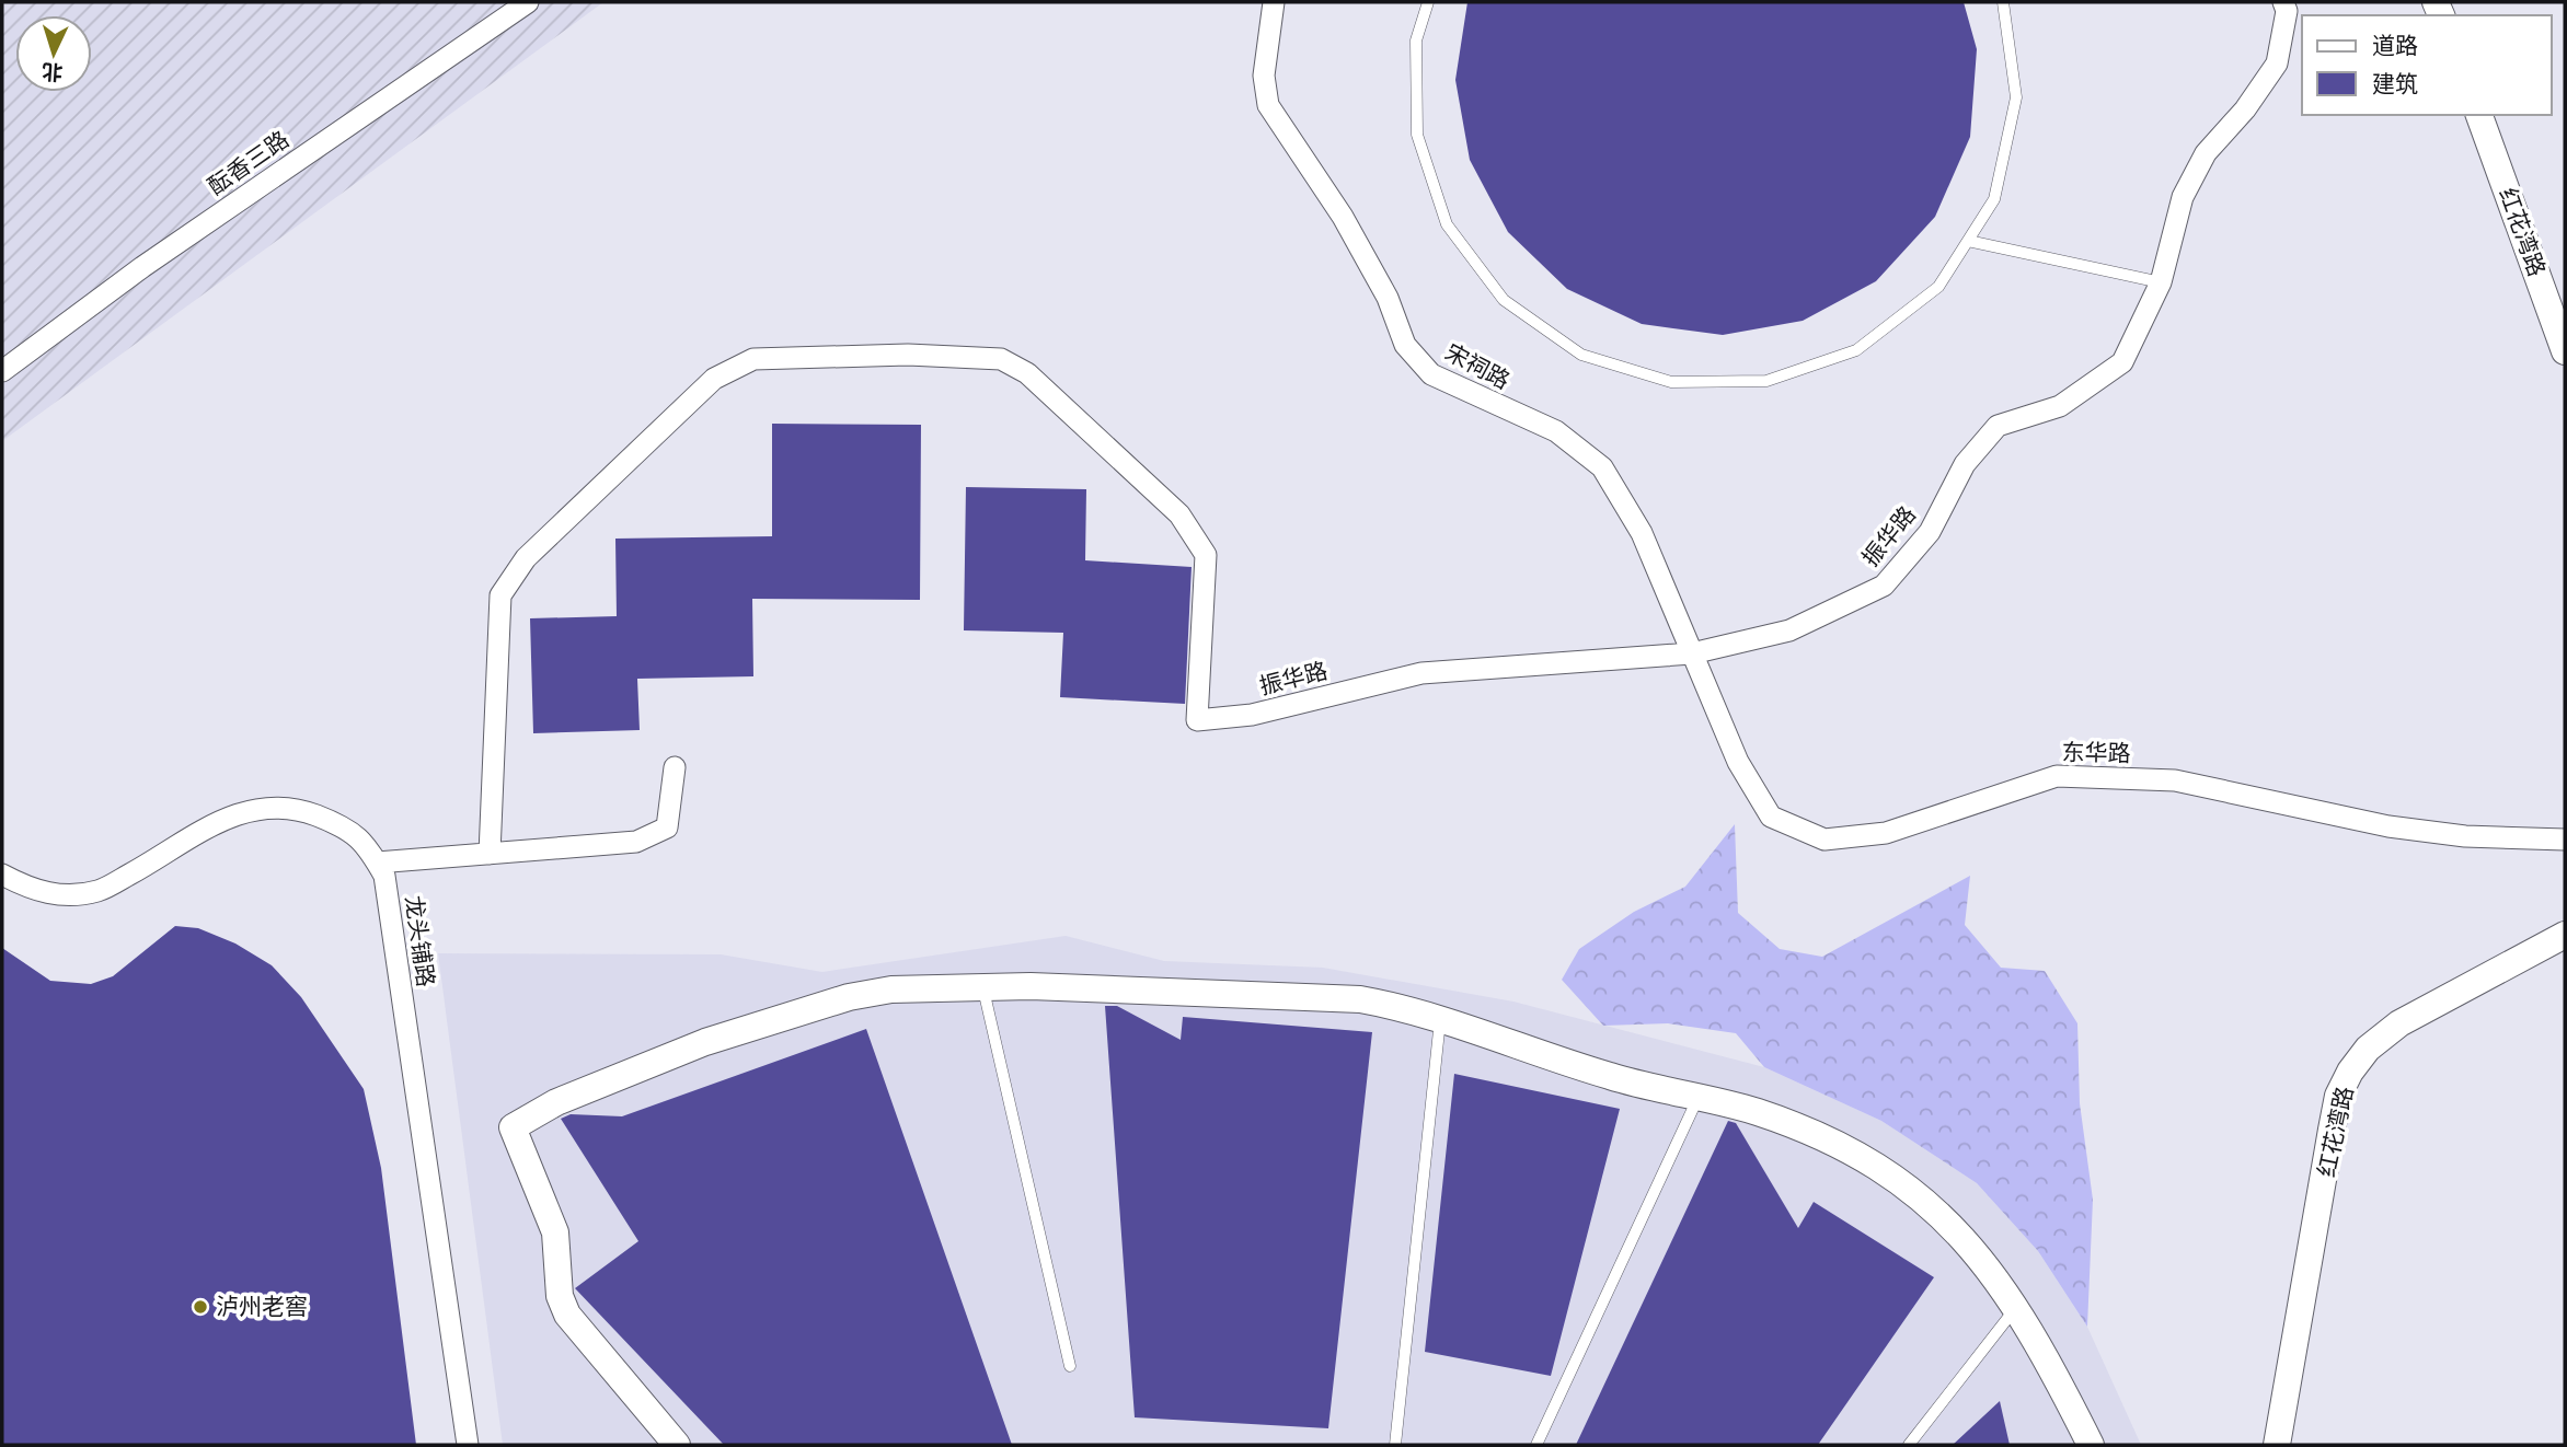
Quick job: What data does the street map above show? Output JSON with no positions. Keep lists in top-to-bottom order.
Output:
{
  "streets": {
    "street": [
      "酝香三路",
      "红花湾路",
      "宋祠路",
      "振华路",
      "东华路",
      "龙头铺路"
    ]
  },
  "crossings": [
    ["宋祠路", "振华路"],
    ["宋祠路", "东华路"],
    ["振华路", "东华路"]
  ],
  "places": ["泸州老窖"],
  "legend": ["道路", "建筑"],
  "north": "bottom"
}
